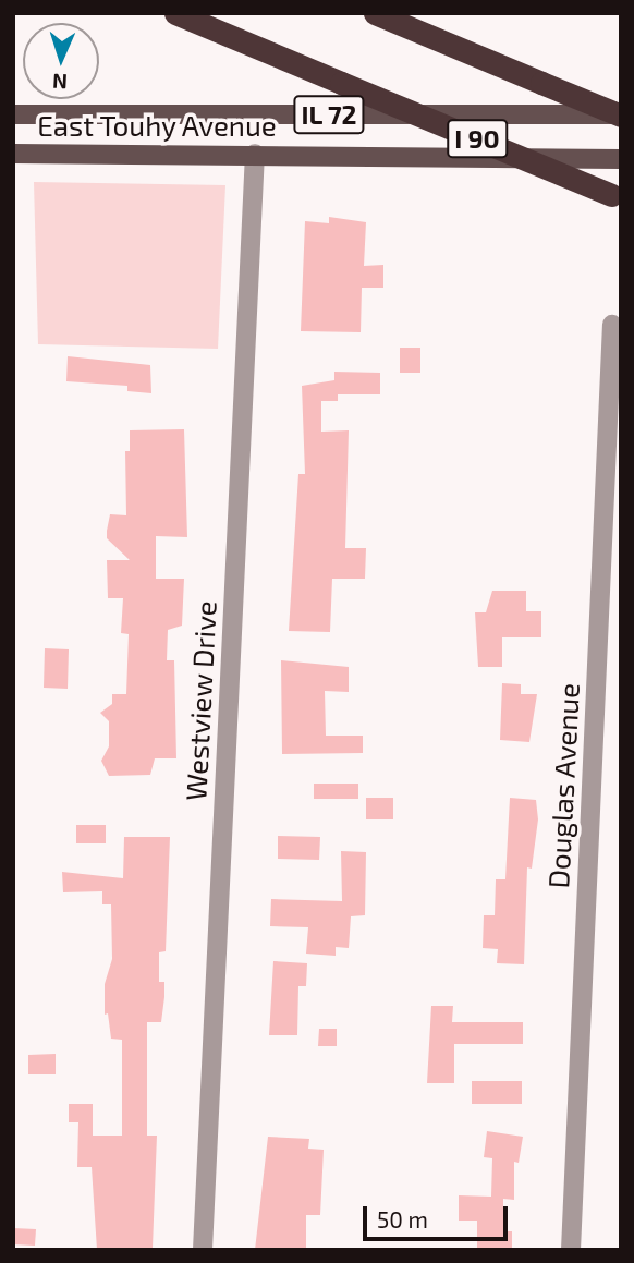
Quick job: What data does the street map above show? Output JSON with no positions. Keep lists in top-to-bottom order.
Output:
{
  "streets": {
    "highway": ["I 90"],
    "main road": ["IL 72", "East Touhy Avenue"],
    "street": ["Westview Drive", "Douglas Avenue"]
  },
  "crossings": [
    ["East Touhy Avenue", "Westview Drive"]
  ],
  "scale_bar": "50 m",
  "north": "bottom"
}
